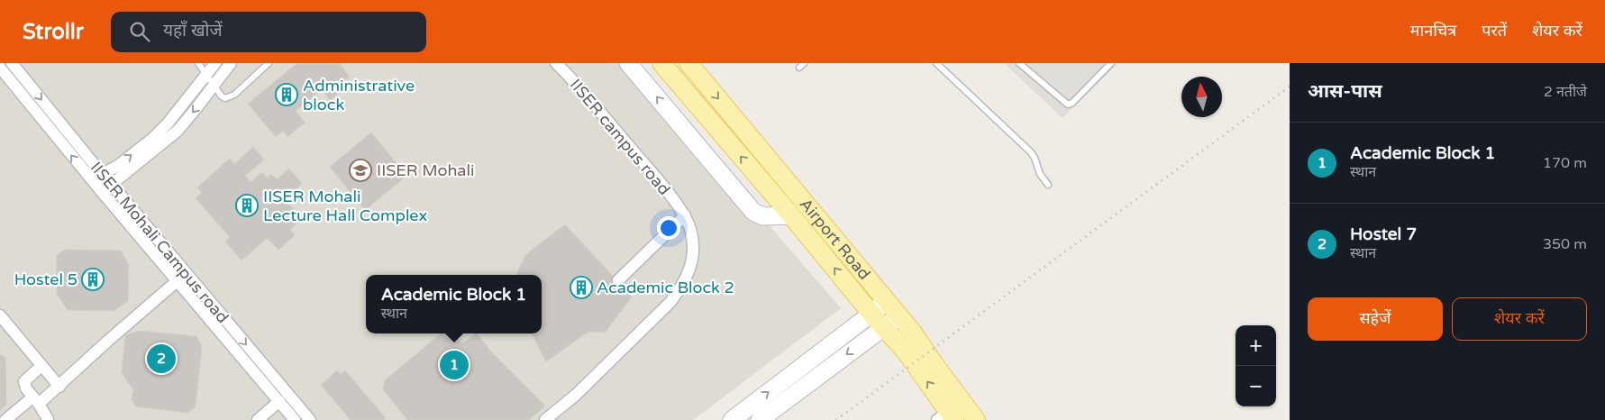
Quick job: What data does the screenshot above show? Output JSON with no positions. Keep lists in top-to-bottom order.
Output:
{
  "streets": {
    "main road": ["Airport Road"],
    "street": ["IISER campus road", "IISER Mohali Campus road"]
  },
  "places": {
    "building": [
      "Administrative block",
      "IISER Mohali Lecture Hall Complex",
      "Hostel 5",
      "Academic Block 2"
    ],
    "school or university": ["IISER Mohali"]
  },
  "north": "top",
  "page": {
    "header": "Strollr",
    "search": "यहाँ खोजें",
    "nav": ["मानचित्र", "परतें", "शेयर करें"],
    "heading": ["आस-पास", "2 नतीजे"],
    "list": [
      {
        "mark": "1",
        "name": "Academic Block 1",
        "note": "स्थान",
        "value": "170 m"
      },
      {
        "mark": "2",
        "name": "Hostel 7",
        "note": "स्थान",
        "value": "350 m"
      }
    ],
    "popup": ["Academic Block 1", "स्थान"],
    "buttons": ["सहेजें", "शेयर करें"],
    "map_buttons": ["+", "−"],
    "pins": ["2", "1"]
  }
}
